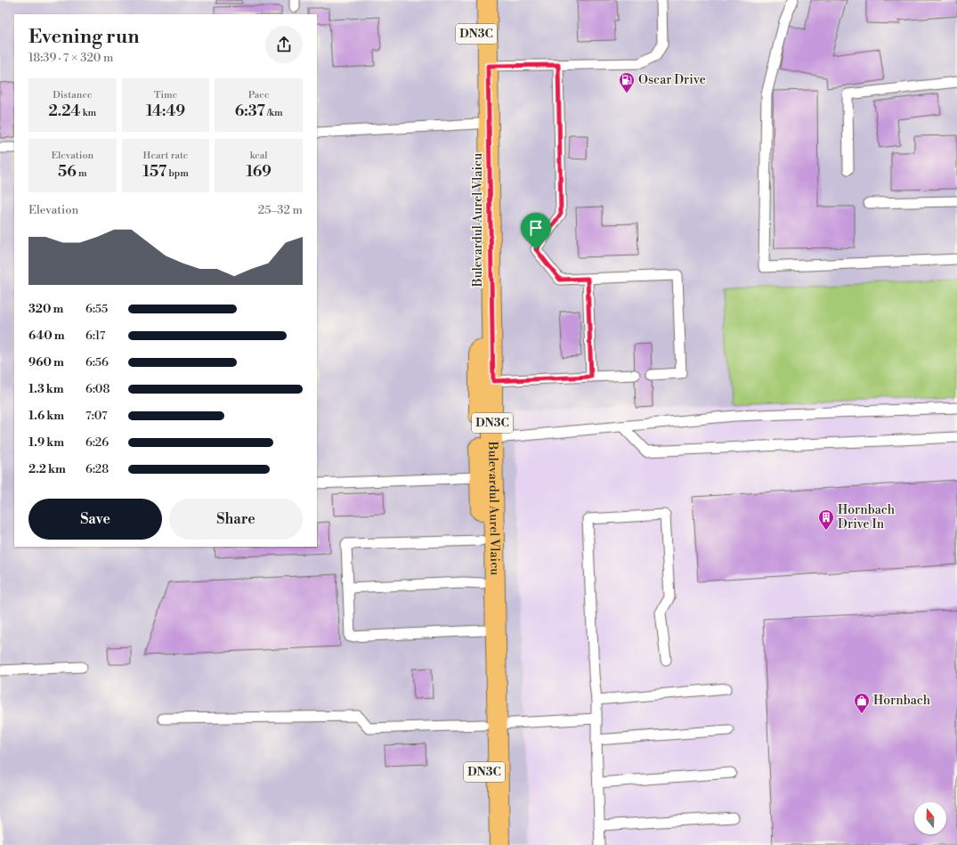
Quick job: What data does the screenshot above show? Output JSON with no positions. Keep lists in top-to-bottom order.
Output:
{
  "streets": {
    "main road": ["DN3C", "Bulevardul Aurel Vlaicu"]
  },
  "places": {
    "fuel station": ["Oscar Drive"],
    "building": ["Hornbach Drive In"],
    "shop": ["Hornbach"]
  },
  "north": "top",
  "page": {
    "heading": ["Evening run", "18:39 · 7 × 320 m"],
    "stats": [
      ["Distance", "2.24 km"],
      ["Time", "14:49"],
      ["Pace", "6:37 /km"],
      ["Elevation", "56 m"],
      ["Heart rate", "157 bpm"],
      ["kcal", "169"]
    ],
    "chart": ["Elevation", "25–32 m"],
    "list": [
      {
        "name": "320 m",
        "note": "6:55"
      },
      {
        "name": "640 m",
        "note": "6:17"
      },
      {
        "name": "960 m",
        "note": "6:56"
      },
      {
        "name": "1.3 km",
        "note": "6:08"
      },
      {
        "name": "1.6 km",
        "note": "7:07"
      },
      {
        "name": "1.9 km",
        "note": "6:26"
      },
      {
        "name": "2.2 km",
        "note": "6:28"
      }
    ],
    "buttons": ["Save", "Share"]
  }
}
